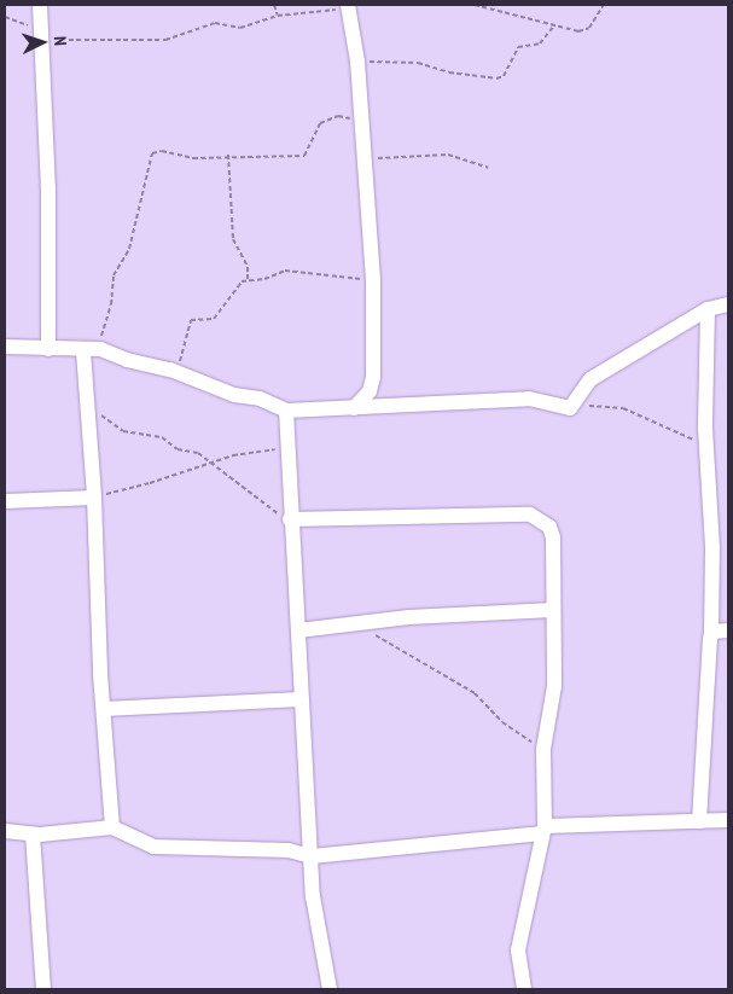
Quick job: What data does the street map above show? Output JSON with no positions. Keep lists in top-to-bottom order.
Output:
{
  "north": "right"
}
